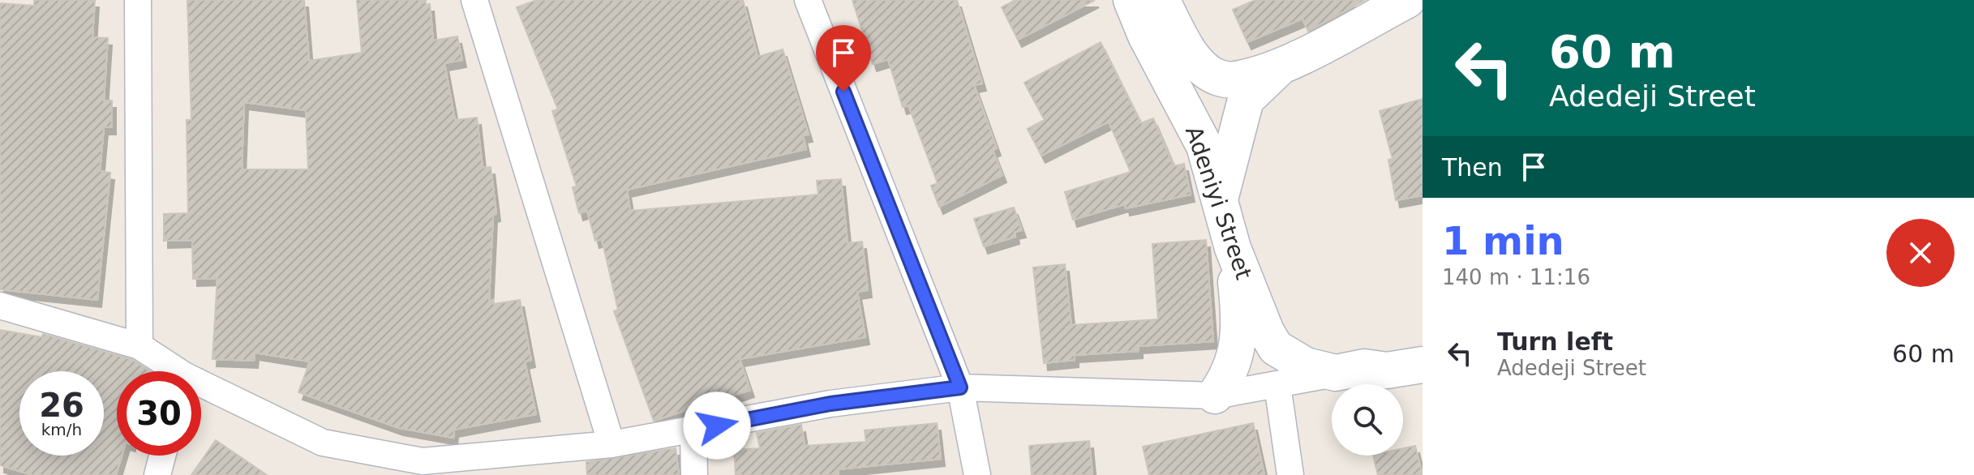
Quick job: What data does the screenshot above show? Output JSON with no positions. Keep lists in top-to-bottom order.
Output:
{
  "streets": {
    "street": ["Adeniyi Street"]
  },
  "page": {
    "turn": ["60 m", "Adedeji Street"],
    "then": "Then",
    "heading": ["1 min", "140 m · 11:16"],
    "list": [
      {
        "name": "Turn left",
        "note": "Adedeji Street",
        "value": "60 m"
      }
    ],
    "speed": "26 km/h",
    "limit": "30"
  }
}
